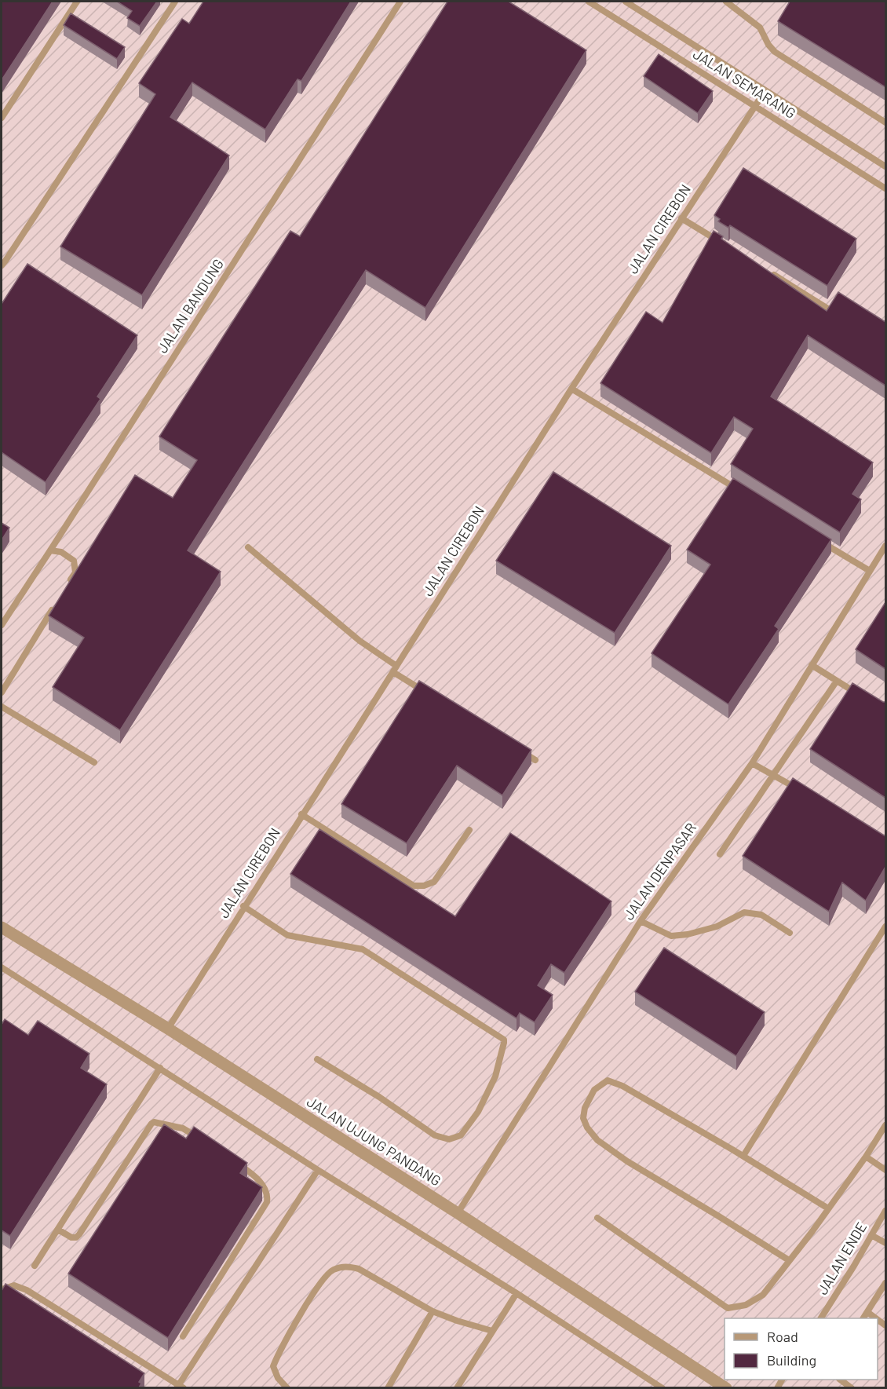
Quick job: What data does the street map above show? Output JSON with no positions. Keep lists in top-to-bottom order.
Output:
{
  "streets": {
    "street": ["JALAN UJUNG PANDANG"],
    "lane": [
      "JALAN SEMARANG",
      "JALAN CIREBON",
      "JALAN BANDUNG",
      "JALAN DENPASAR",
      "JALAN ENDE"
    ]
  },
  "crossings": [
    ["JALAN SEMARANG", "JALAN CIREBON"],
    ["JALAN CIREBON", "JALAN UJUNG PANDANG"],
    ["JALAN DENPASAR", "JALAN UJUNG PANDANG"]
  ],
  "legend": ["Road", "Building"]
}
